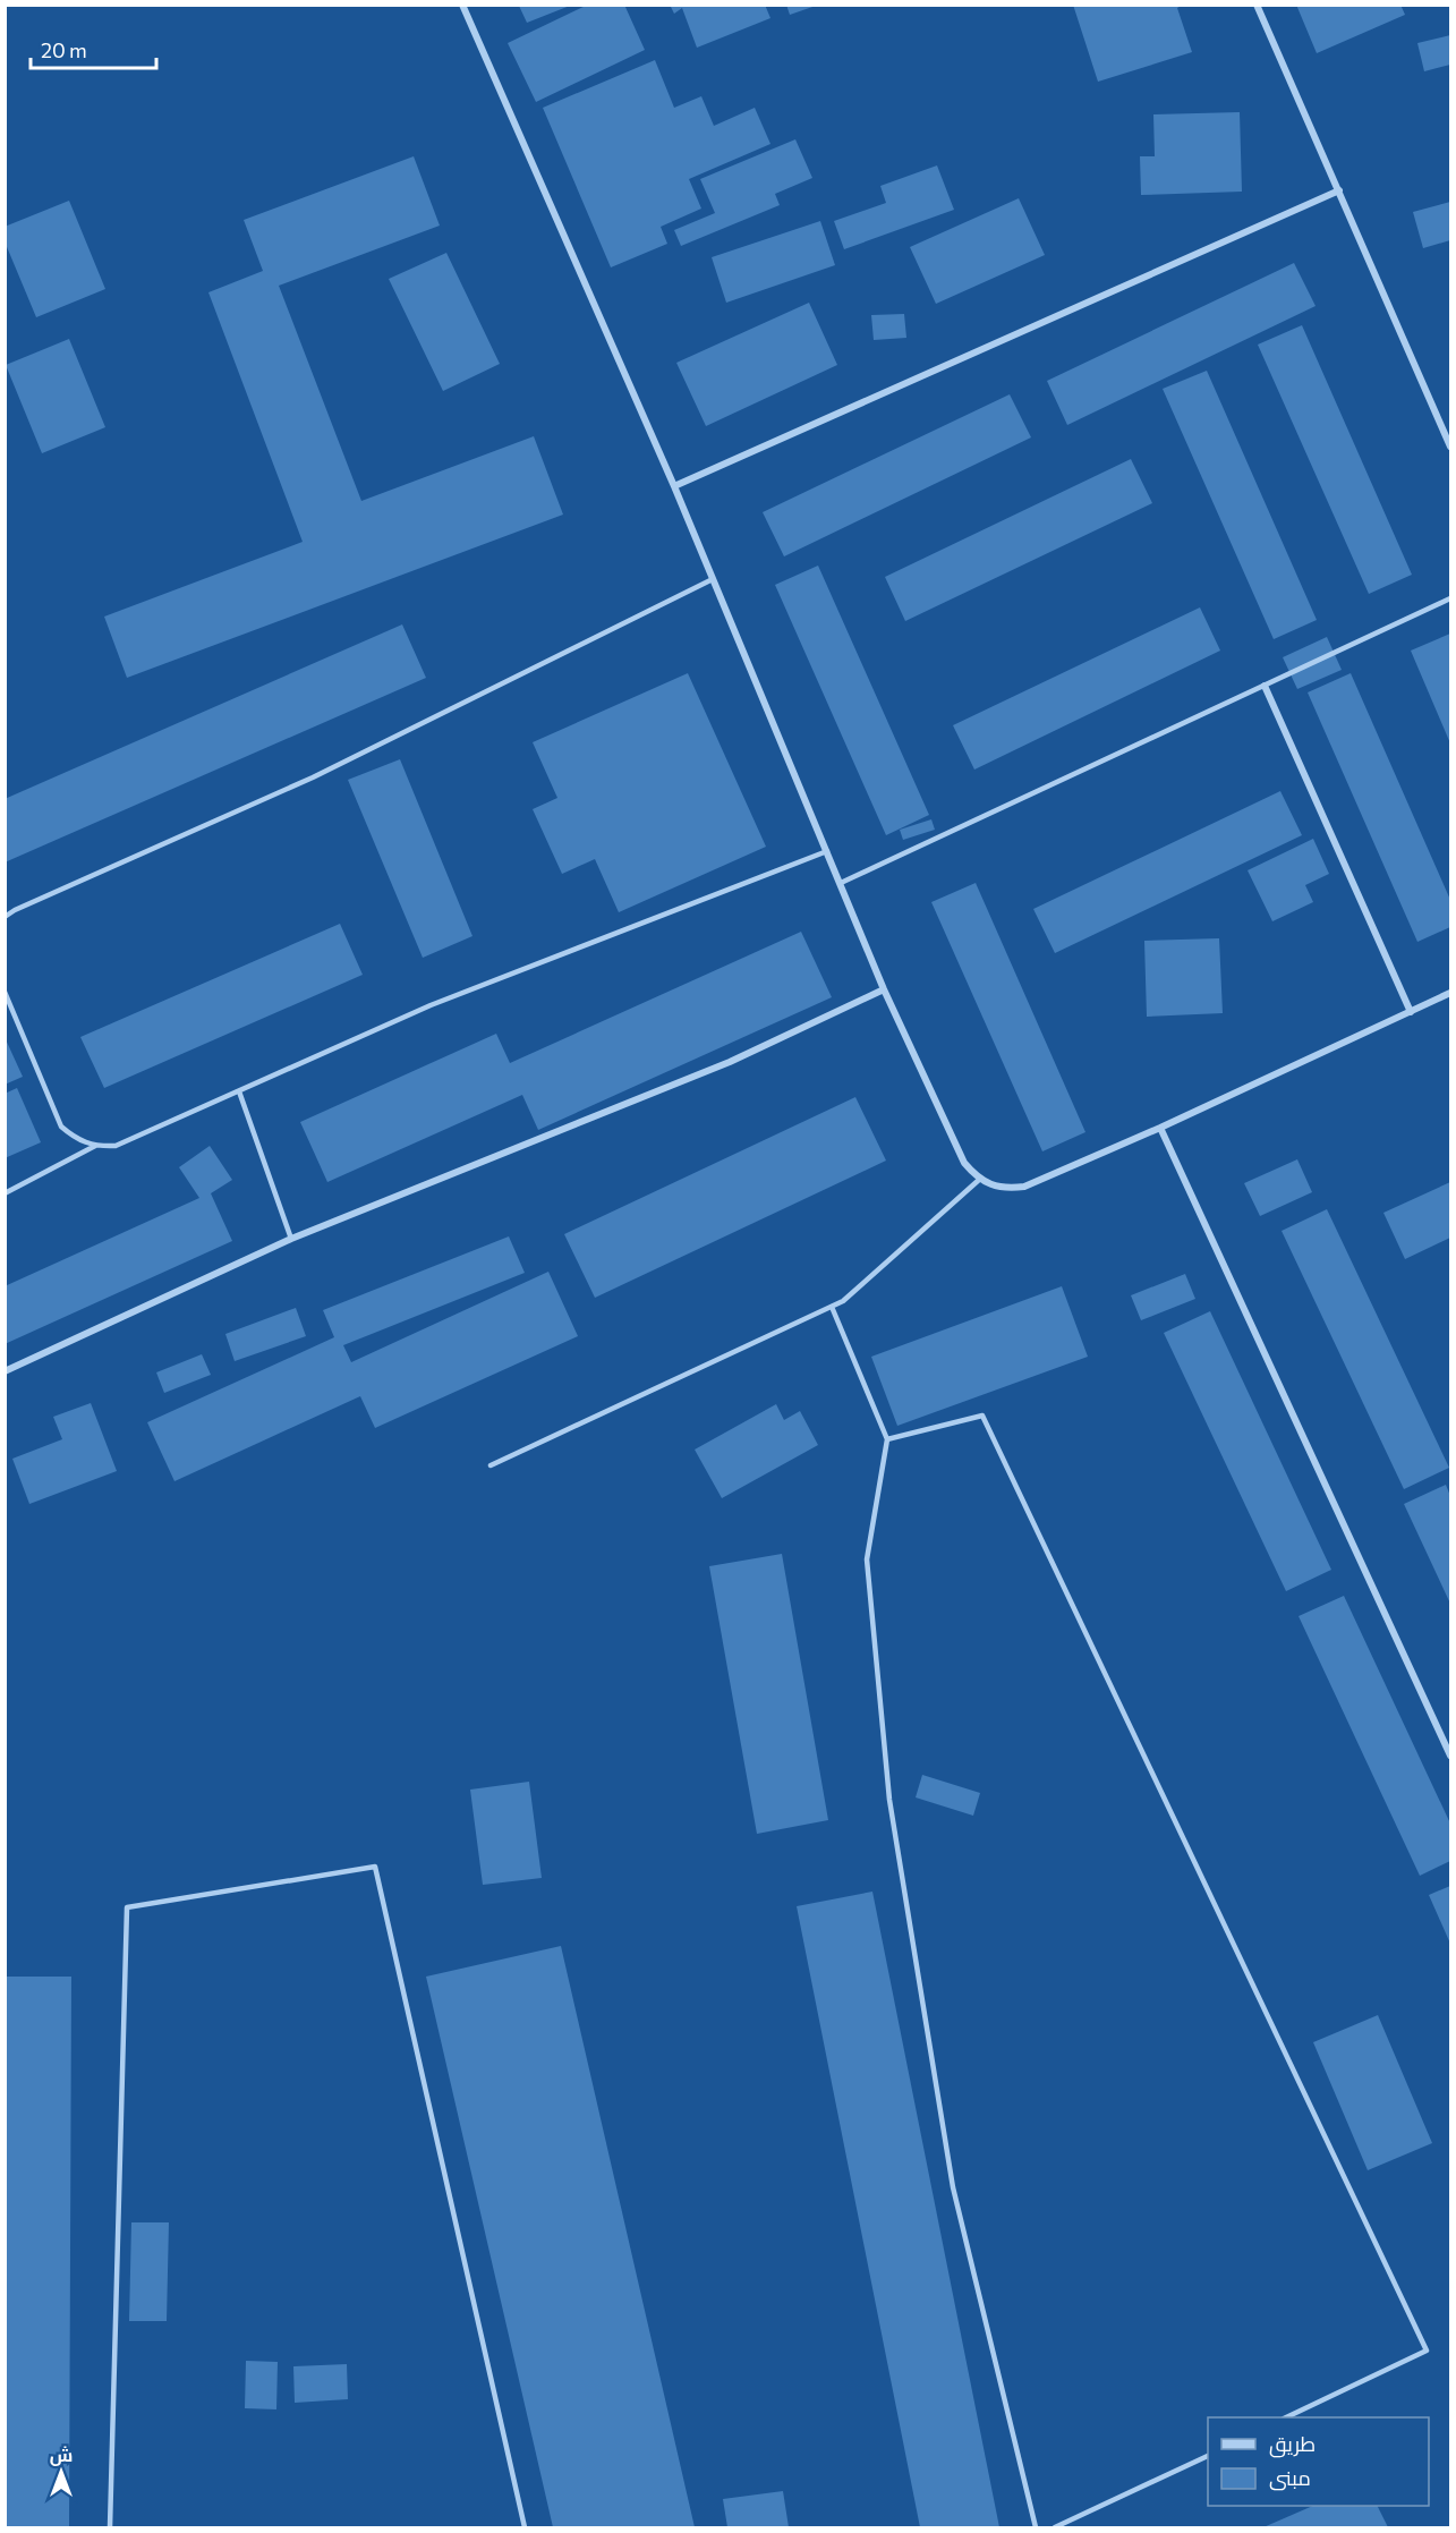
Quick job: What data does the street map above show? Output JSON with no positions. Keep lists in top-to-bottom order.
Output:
{
  "legend": ["طريق", "مبنى"],
  "scale_bar": "20 m",
  "north": "top"
}
